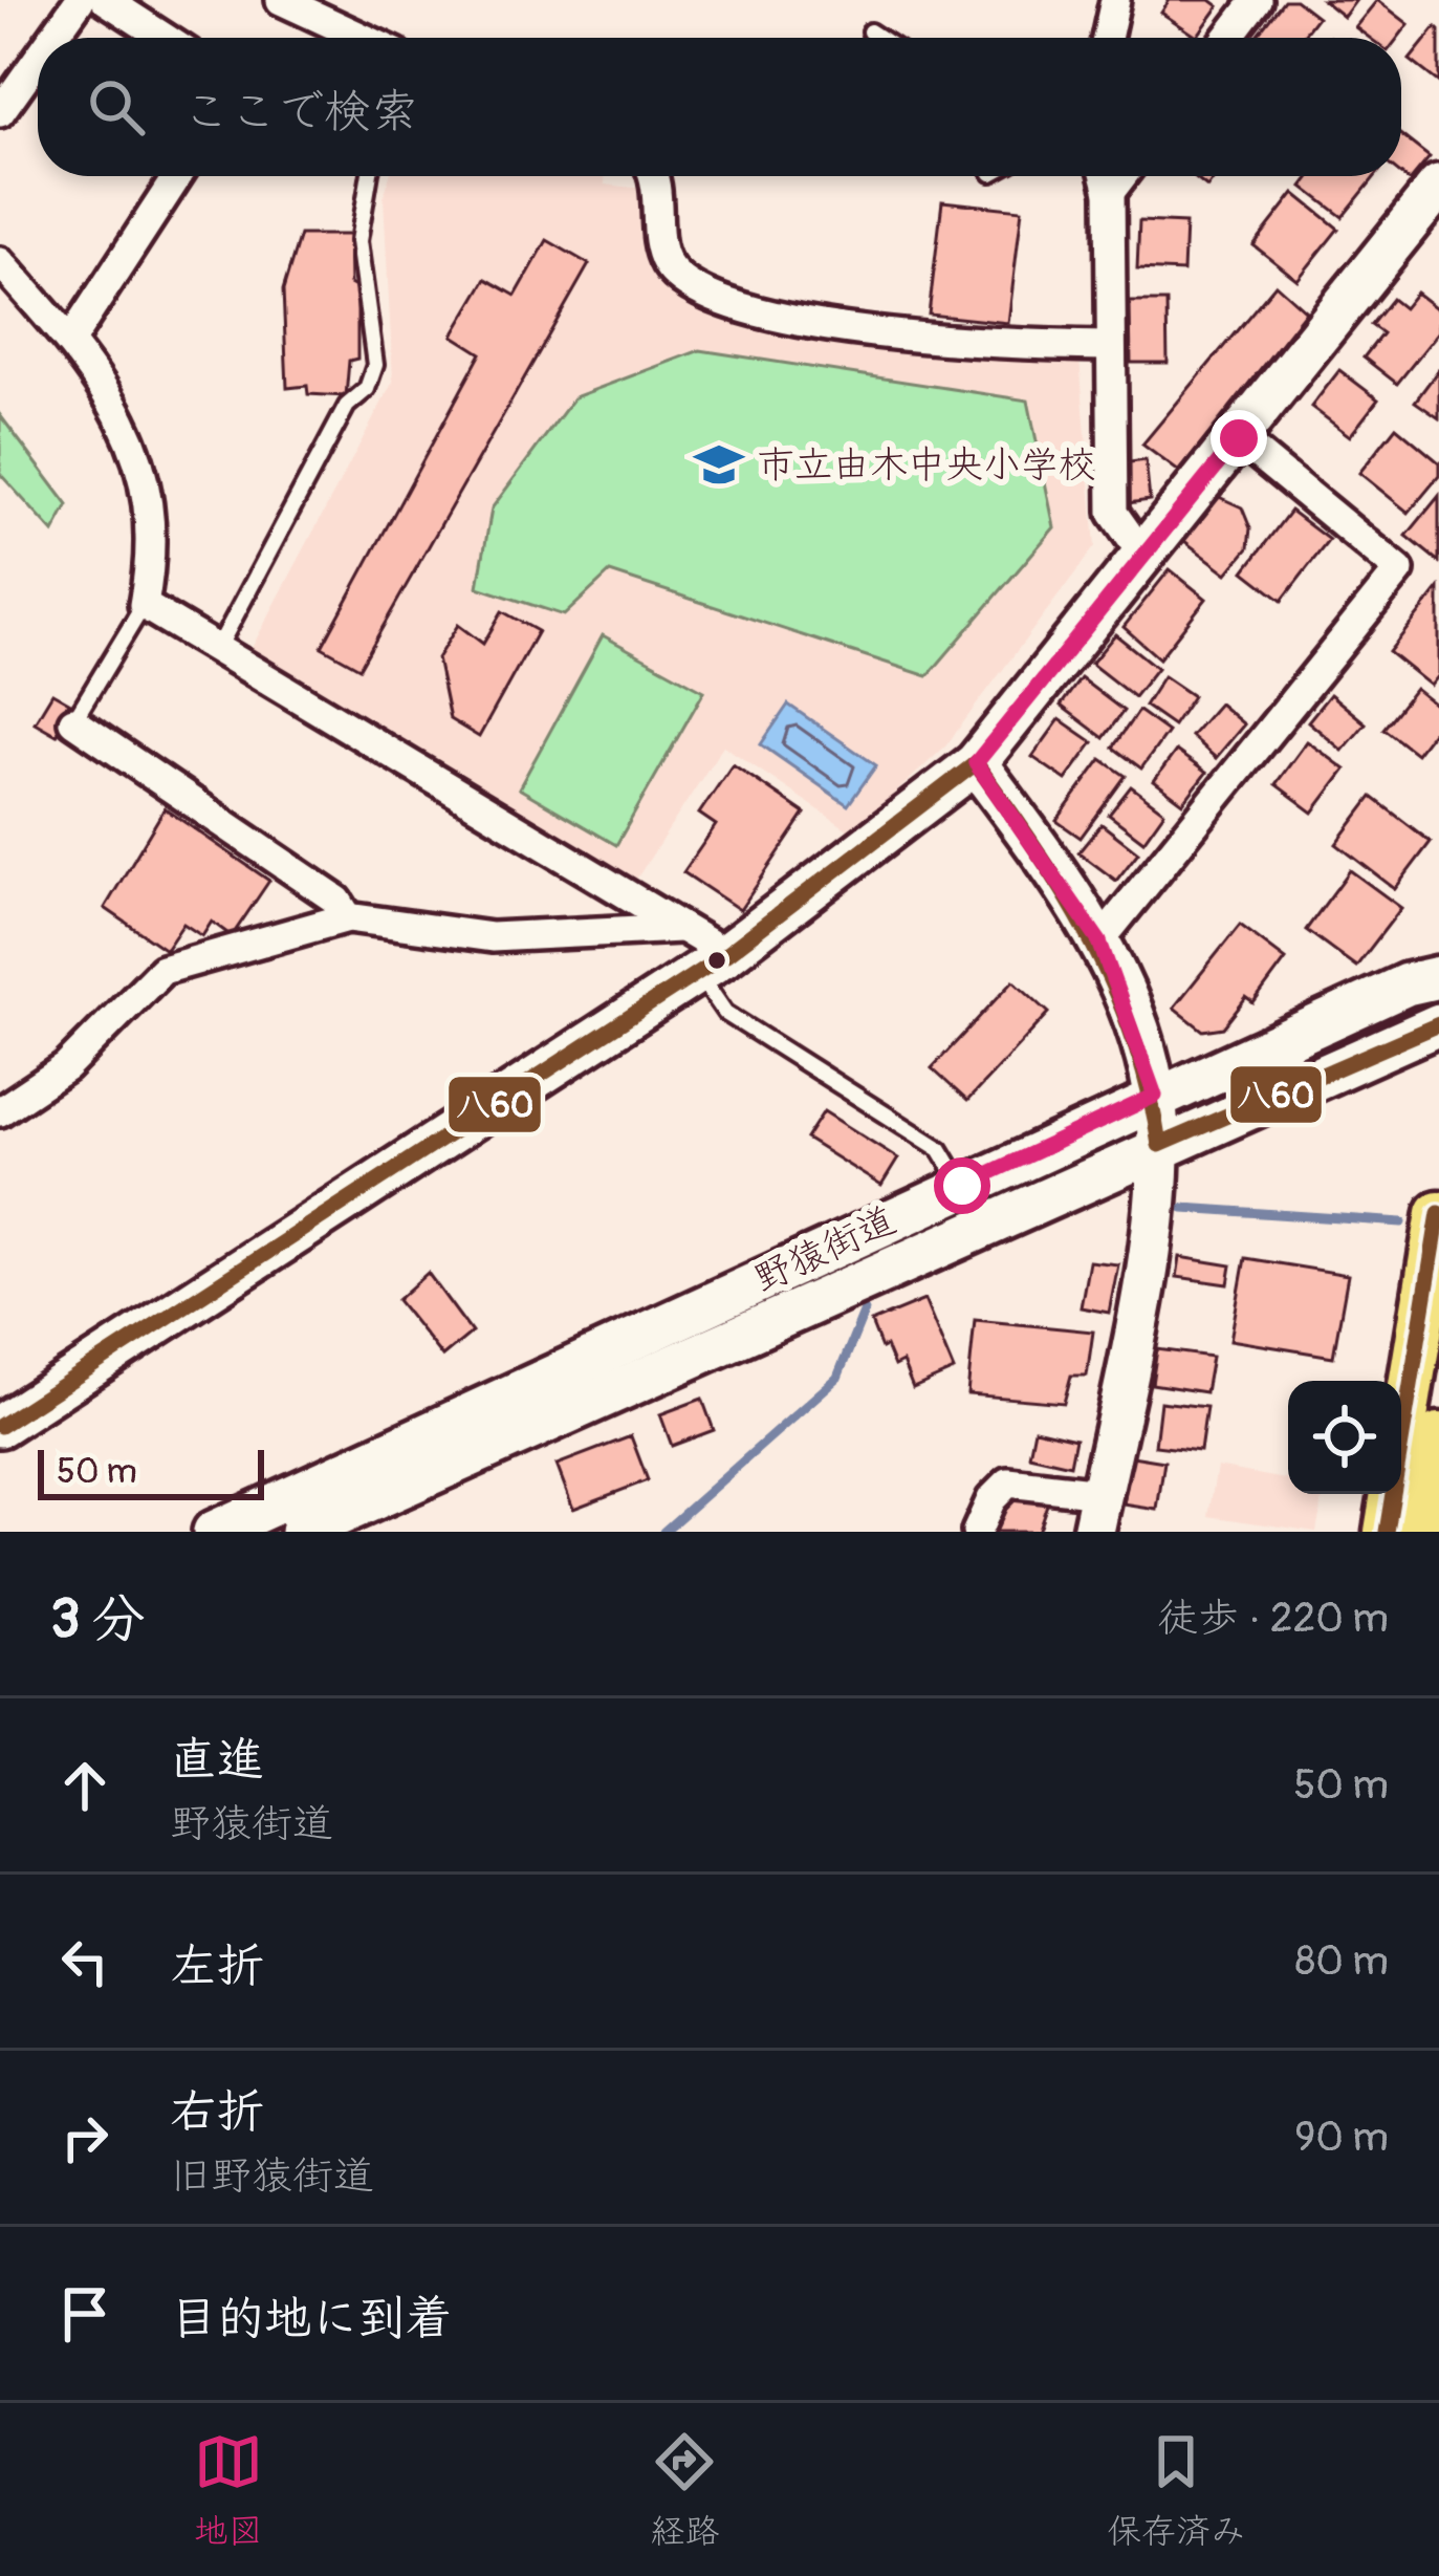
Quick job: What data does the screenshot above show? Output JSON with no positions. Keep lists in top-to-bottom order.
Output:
{
  "streets": {
    "street": ["野猿街道"]
  },
  "places": {
    "school or university": ["市立由木中央小学校"]
  },
  "lines": ["transit line 八60"],
  "scale_bar": "50 m",
  "page": {
    "search": "ここで検索",
    "scale": "50 m",
    "heading": ["3 分", "徒歩 · 220 m"],
    "list": [
      ["直進", "野猿街道", "50 m"],
      ["左折", "80 m"],
      ["右折", "旧野猿街道", "90 m"],
      "目的地に到着"
    ],
    "nav": ["地図", "経路", "保存済み"]
  }
}
